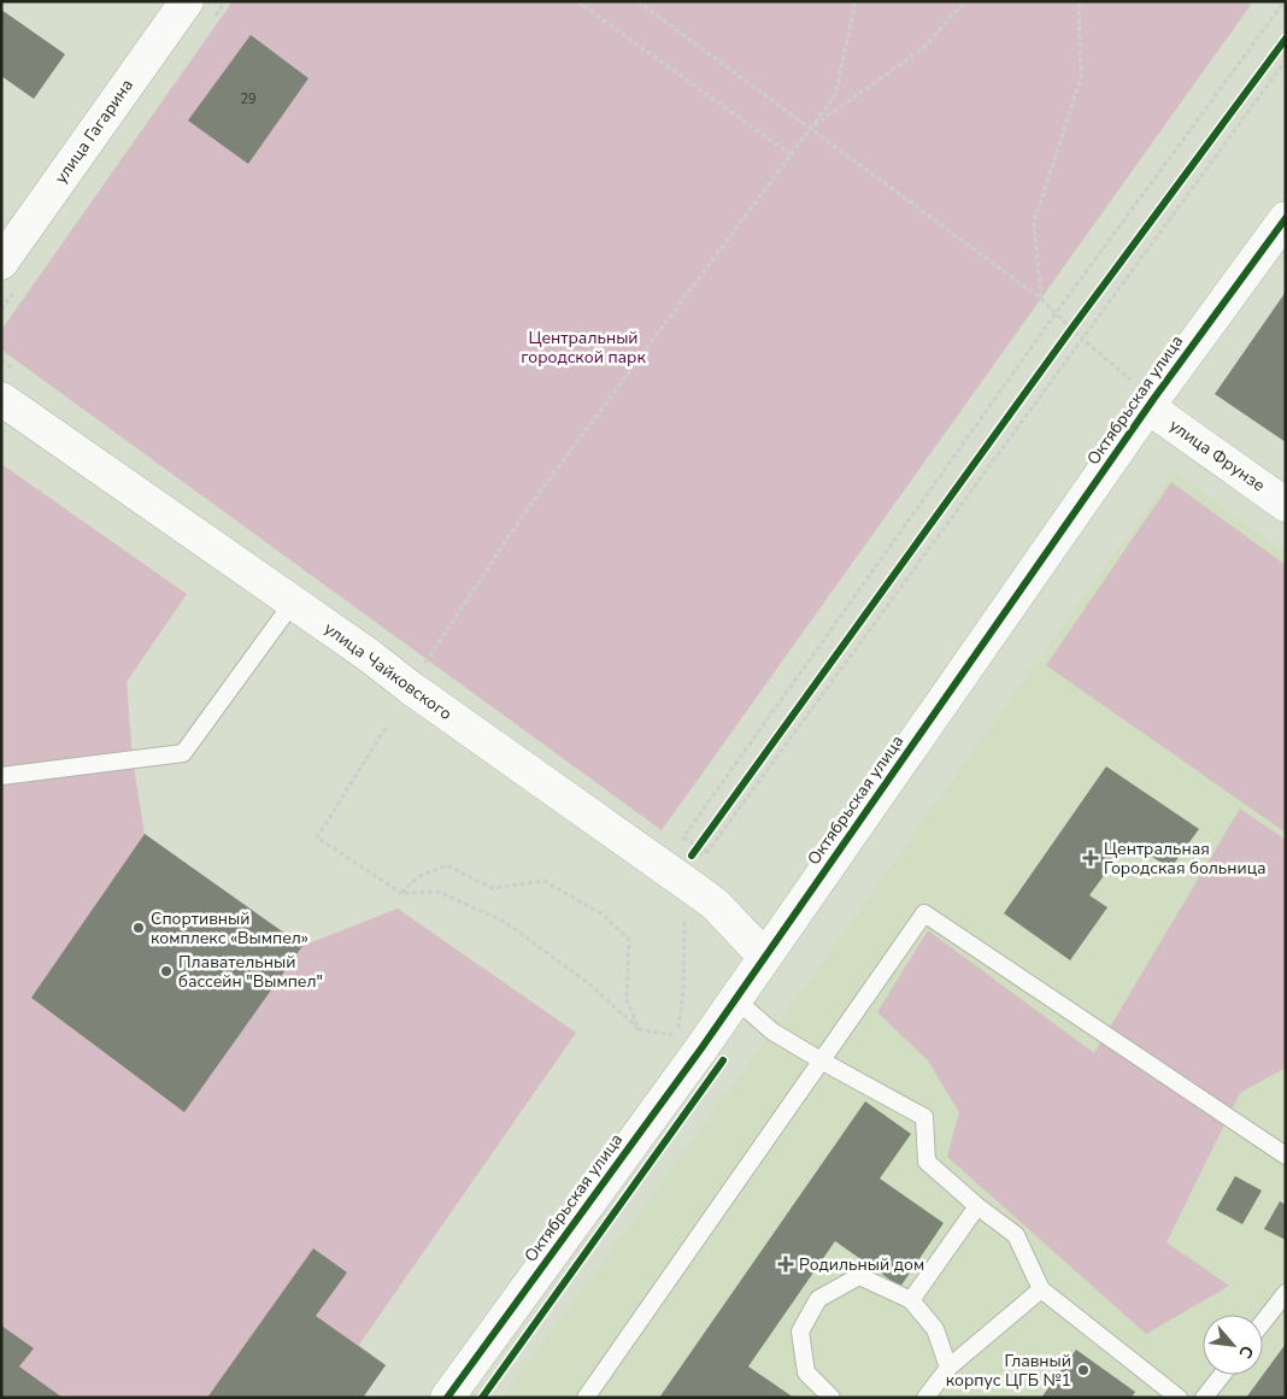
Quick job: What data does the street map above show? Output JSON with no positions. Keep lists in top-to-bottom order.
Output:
{
  "streets": {
    "street": [
      "улица Гагарина",
      "Октябрьская улица",
      "улица Фрунзе",
      "улица Чайковского"
    ]
  },
  "crossings": [
    ["Октябрьская улица", "улица Фрунзе"],
    ["Октябрьская улица", "улица Чайковского"]
  ],
  "parks": ["Центральный городской парк"],
  "places": {
    "health": ["Центральная Городская больница", "Родильный дом"],
    "other": ["Спортивный комплекс «Вымпел»", "Плавательный бассейн \"Вымпел\"", "Главный корпус ЦГБ №1"]
  },
  "house_numbers": ["29"],
  "north": "bottom right"
}
